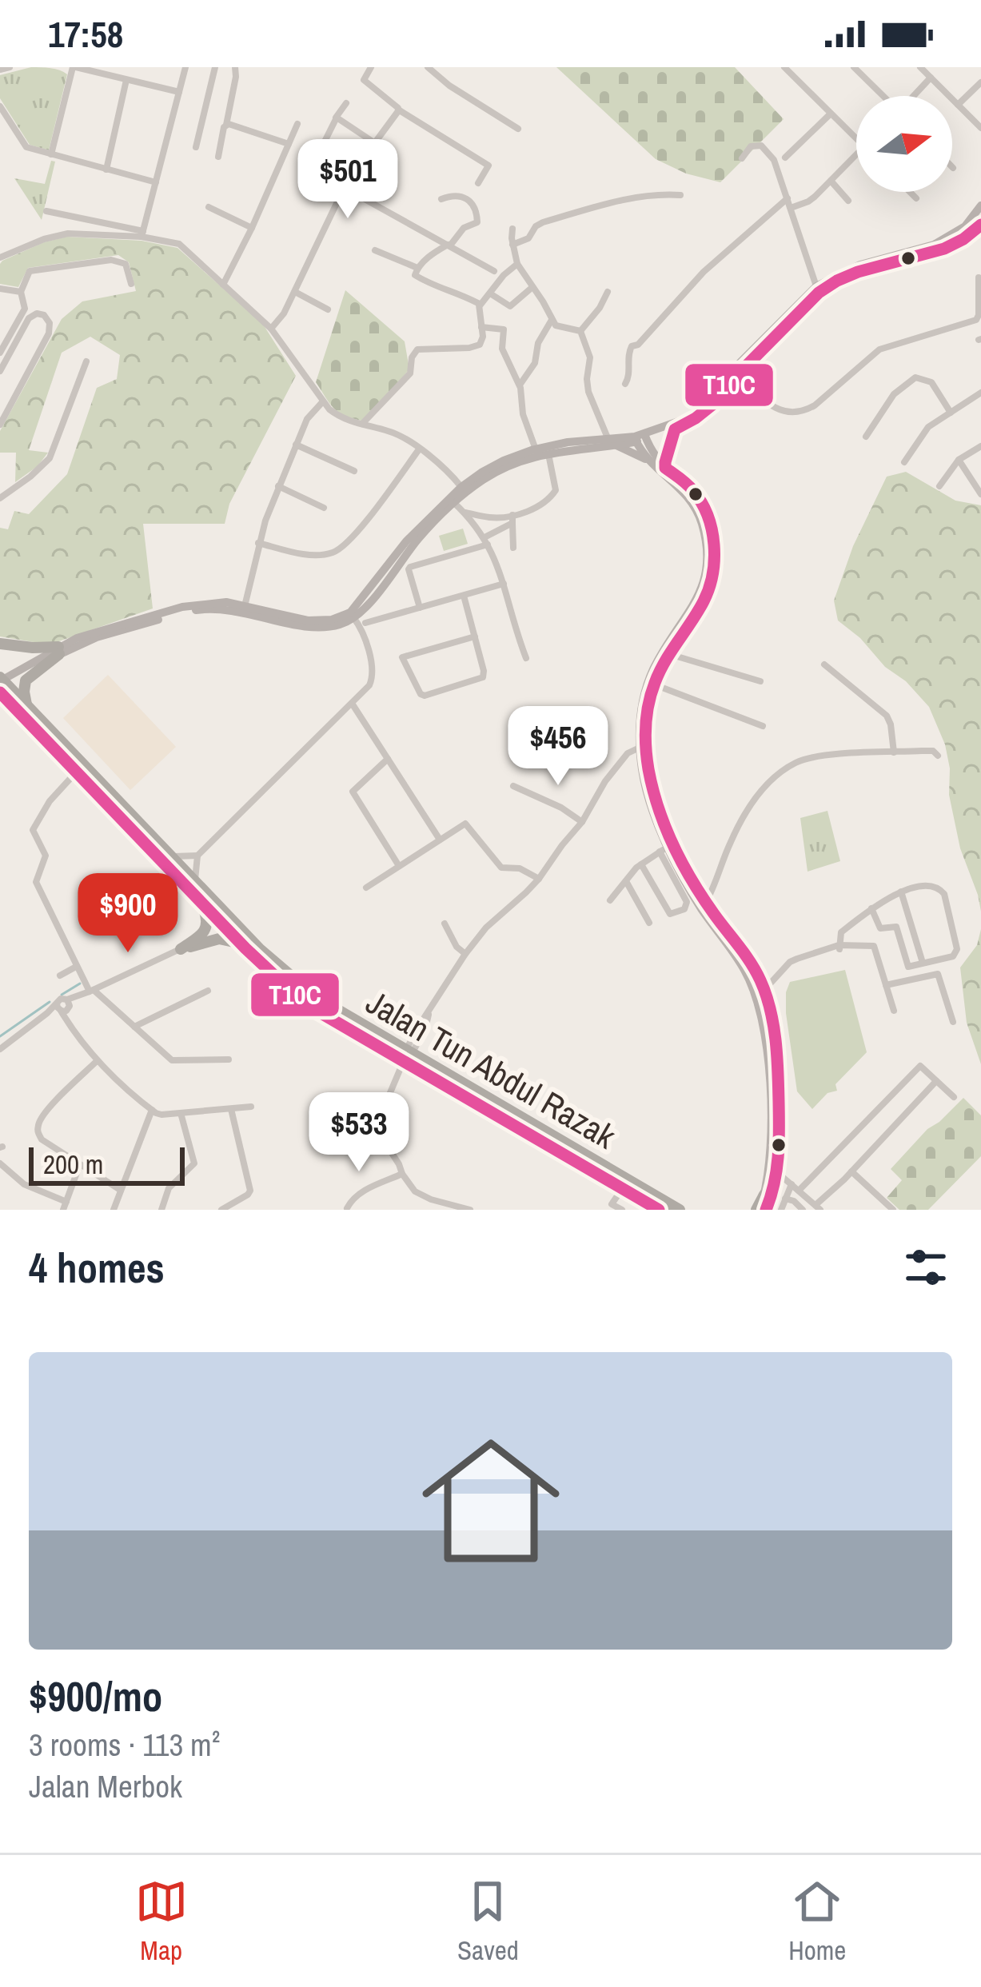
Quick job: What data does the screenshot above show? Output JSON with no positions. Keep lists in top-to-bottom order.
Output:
{
  "streets": {
    "highway": ["Jalan Tun Abdul Razak"]
  },
  "lines": ["transit line T10C"],
  "scale_bar": "200 m",
  "north": "right",
  "page": {
    "status": "17:58",
    "price": [
      "$501",
      "$456",
      "$900",
      "$533"
    ],
    "scale": "200 m",
    "heading": "4 homes",
    "list": [
      {
        "name": "$900/mo",
        "note": "3 rooms · 113 m² · Jalan Merbok"
      }
    ],
    "tabs": ["Map", "Saved", "Home"]
  }
}
